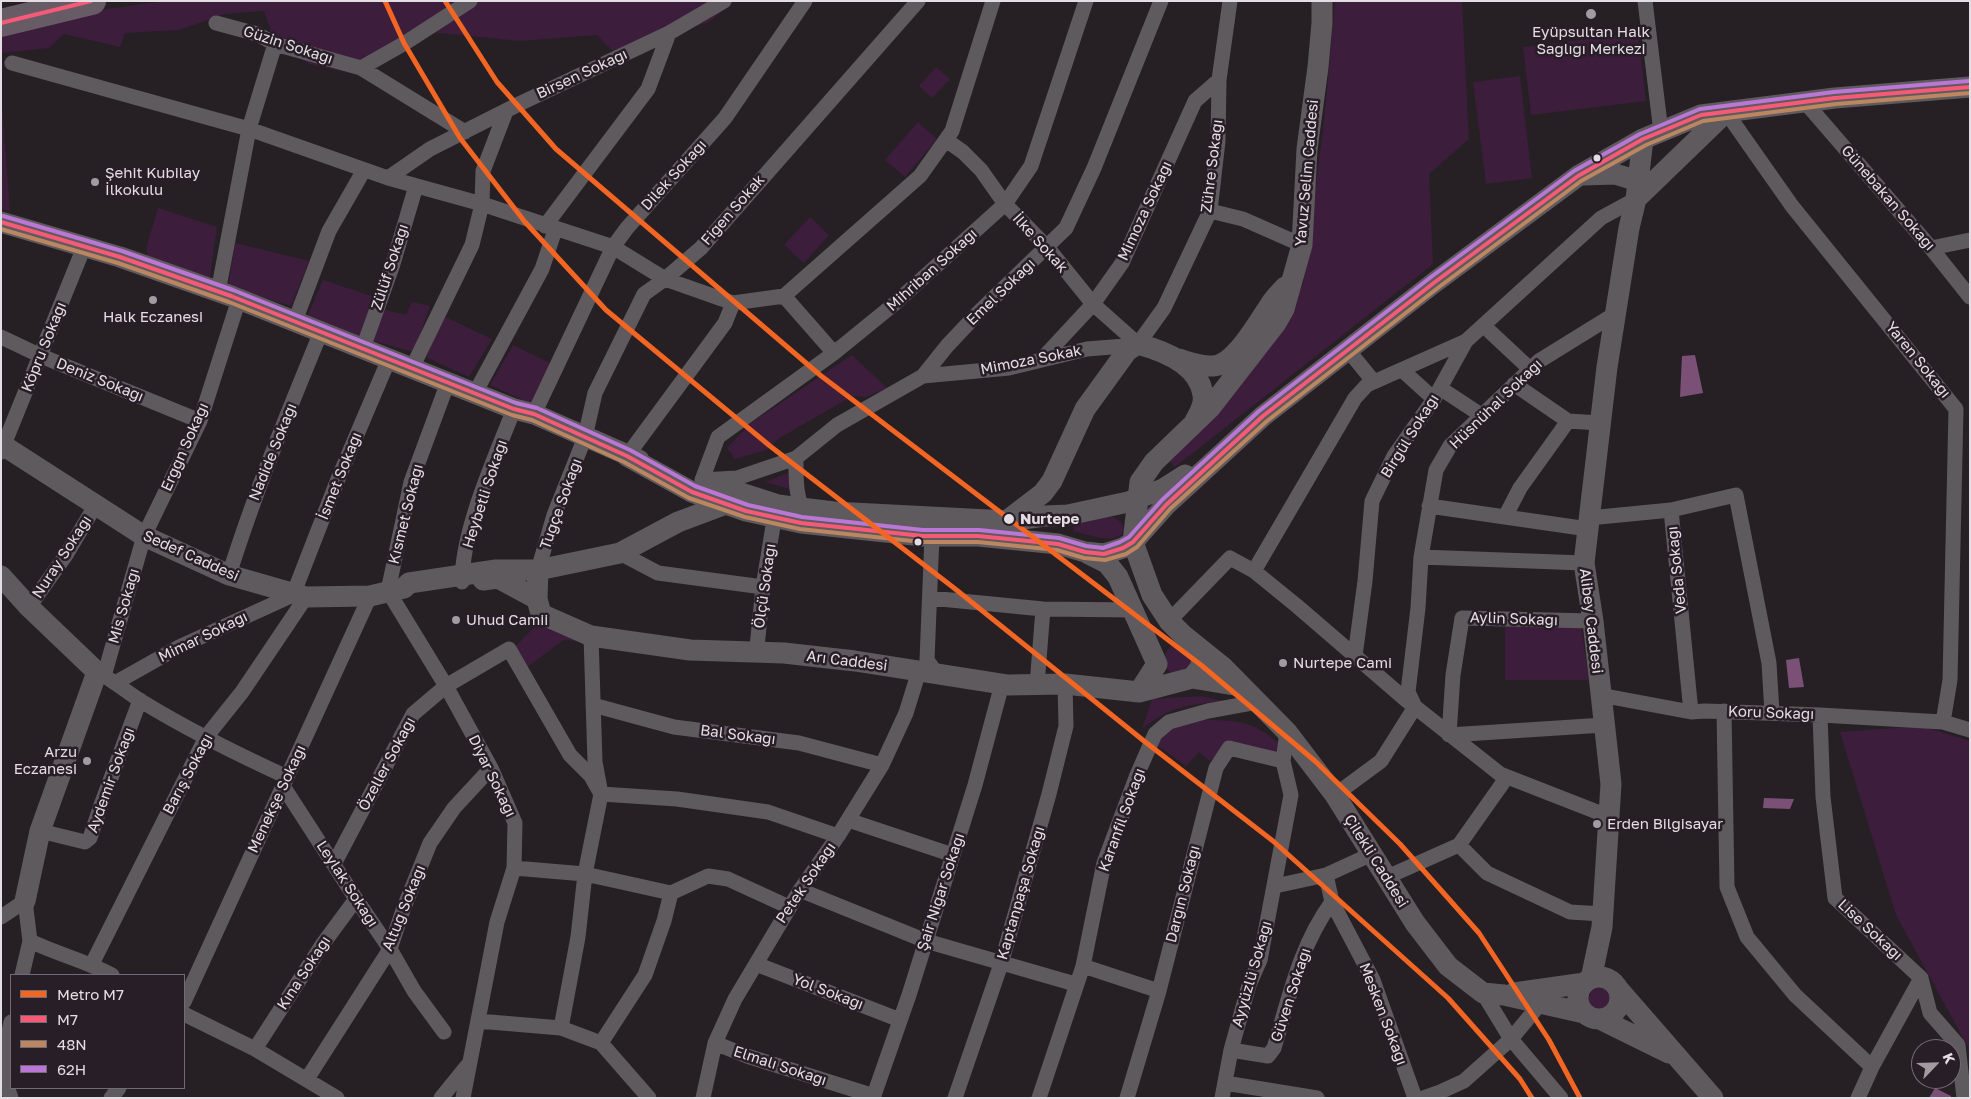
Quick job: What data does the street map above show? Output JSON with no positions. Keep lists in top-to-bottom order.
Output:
{
  "streets": {
    "street": [
      "Güzin Sokağı",
      "Birsen Sokağı",
      "Zühre Sokağı",
      "Yavuz Selim Caddesi",
      "Dilek Sokağı",
      "Günebakan Sokağı",
      "Figen Sokak",
      "Mimoza Sokağı",
      "İlke Sokak",
      "Zülüf Sokağı",
      "Mihriban Sokağı",
      "Emel Sokağı",
      "Köpru Sokağı",
      "Mimoza Sokak",
      "Yaren Sokağı",
      "Deniz Sokağı",
      "Hüsnühal Sokağı",
      "Birgül Sokağı",
      "Ergğn Sokağı",
      "Nadide Sokağı",
      "İsmet Sokağı",
      "Heybetli Sokağı",
      "Tuğçe Sokağı",
      "Kısmet Sokağı",
      "Sedef Caddesi",
      "Nuray Sokağı",
      "Veda Sokağı",
      "Ölçü Sokağı",
      "Mis Sokağı",
      "Aylin Sokağı",
      "Alibey Caddesi",
      "Mimar Sokağı",
      "Arı Caddesi",
      "Koru Sokağı",
      "Bal Sokağı",
      "Özeller Sokağı",
      "Barış Sokağı",
      "Diyar Sokağı",
      "Aydemir Sokağı",
      "Menekşe Sokağı",
      "Karanfil Sokağı",
      "Çilekli Caddesi",
      "Petek Sokağı",
      "Leylak Sokağı",
      "Şair Nigar Sokağı",
      "Kaptanpaşa Sokağı",
      "Dargın Sokağı",
      "Altuğ Sokağı",
      "Lise Sokağı",
      "Kına Sokağı",
      "Ayyüzlü Sokağı",
      "Yol Sokağı",
      "Güven Sokağı",
      "Mesken Sokağı",
      "Elmalı Sokağı"
    ]
  },
  "crossings": [
    ["Güzin Sokağı", "Birsen Sokağı"],
    ["Zühre Sokağı", "Mimoza Sokağı"],
    ["Zühre Sokağı", "İlke Sokak"],
    ["Zühre Sokağı", "Mimoza Sokak"],
    ["Figen Sokak", "Tuğçe Sokağı"],
    ["Mimoza Sokağı", "İlke Sokak"],
    ["Mimoza Sokağı", "Mimoza Sokak"],
    ["İlke Sokak", "Mihriban Sokağı"],
    ["İlke Sokak", "Emel Sokağı"],
    ["İlke Sokak", "Mimoza Sokak"],
    ["Emel Sokağı", "Mimoza Sokak"],
    ["Köpru Sokağı", "Deniz Sokağı"],
    ["Köpru Sokağı", "Sedef Caddesi"],
    ["Yaren Sokağı", "Koru Sokağı"],
    ["Deniz Sokağı", "Ergğn Sokağı"],
    ["Hüsnühal Sokağı", "Veda Sokağı"],
    ["Hüsnühal Sokağı", "Alibey Caddesi"],
    ["Birgül Sokağı", "Alibey Caddesi"],
    ["Ergğn Sokağı", "Sedef Caddesi"],
    ["Ergğn Sokağı", "Mis Sokağı"],
    ["Nadide Sokağı", "Sedef Caddesi"],
    ["İsmet Sokağı", "Sedef Caddesi"],
    ["İsmet Sokağı", "Mimar Sokağı"],
    ["İsmet Sokağı", "Barış Sokağı"],
    ["Heybetli Sokağı", "Sedef Caddesi"],
    ["Tuğçe Sokağı", "Sedef Caddesi"],
    ["Kısmet Sokağı", "Sedef Caddesi"],
    ["Kısmet Sokağı", "Diyar Sokağı"],
    ["Kısmet Sokağı", "Menekşe Sokağı"],
    ["Sedef Caddesi", "Nuray Sokağı"],
    ["Sedef Caddesi", "Mis Sokağı"],
    ["Sedef Caddesi", "Mimar Sokağı"],
    ["Sedef Caddesi", "Arı Caddesi"],
    ["Sedef Caddesi", "Barış Sokağı"],
    ["Sedef Caddesi", "Diyar Sokağı"],
    ["Sedef Caddesi", "Menekşe Sokağı"],
    ["Veda Sokağı", "Alibey Caddesi"],
    ["Veda Sokağı", "Koru Sokağı"],
    ["Mis Sokağı", "Mimar Sokağı"],
    ["Aylin Sokağı", "Alibey Caddesi"],
    ["Alibey Caddesi", "Koru Sokağı"],
    ["Alibey Caddesi", "Çilekli Caddesi"],
    ["Mimar Sokağı", "Barış Sokağı"],
    ["Arı Caddesi", "Petek Sokağı"],
    ["Arı Caddesi", "Şair Nigar Sokağı"],
    ["Arı Caddesi", "Kaptanpaşa Sokağı"],
    ["Koru Sokağı", "Lise Sokağı"],
    ["Bal Sokağı", "Petek Sokağı"],
    ["Özeller Sokağı", "Diyar Sokağı"],
    ["Özeller Sokağı", "Leylak Sokağı"],
    ["Diyar Sokağı", "Menekşe Sokağı"],
    ["Diyar Sokağı", "Altuğ Sokağı"],
    ["Menekşe Sokağı", "Leylak Sokağı"],
    ["Karanfil Sokağı", "Çilekli Caddesi"],
    ["Çilekli Caddesi", "Ayyüzlü Sokağı"],
    ["Petek Sokağı", "Yol Sokağı"],
    ["Petek Sokağı", "Elmalı Sokağı"],
    ["Leylak Sokağı", "Altuğ Sokağı"],
    ["Leylak Sokağı", "Kına Sokağı"],
    ["Şair Nigar Sokağı", "Yol Sokağı"],
    ["Şair Nigar Sokağı", "Elmalı Sokağı"],
    ["Dargın Sokağı", "Ayyüzlü Sokağı"],
    ["Ayyüzlü Sokağı", "Güven Sokağı"],
    ["Güven Sokağı", "Mesken Sokağı"]
  ],
  "places": [
    "Eyüpsultan Halk Sağlığı Merkezi",
    "Şehit Kubilay İlkokulu",
    "Halk Eczanesi",
    "Nurtepe",
    "Uhud Camii",
    "Nurtepe Cami",
    "Arzu Eczanesi",
    "Erden Bilgisayar"
  ],
  "lines": [
    "metro line M7",
    "transit line M7",
    "transit line 62H",
    "transit line 48N"
  ],
  "legend": [
    "Metro M7",
    "M7",
    "48N",
    "62H"
  ],
  "north": "top right"
}
